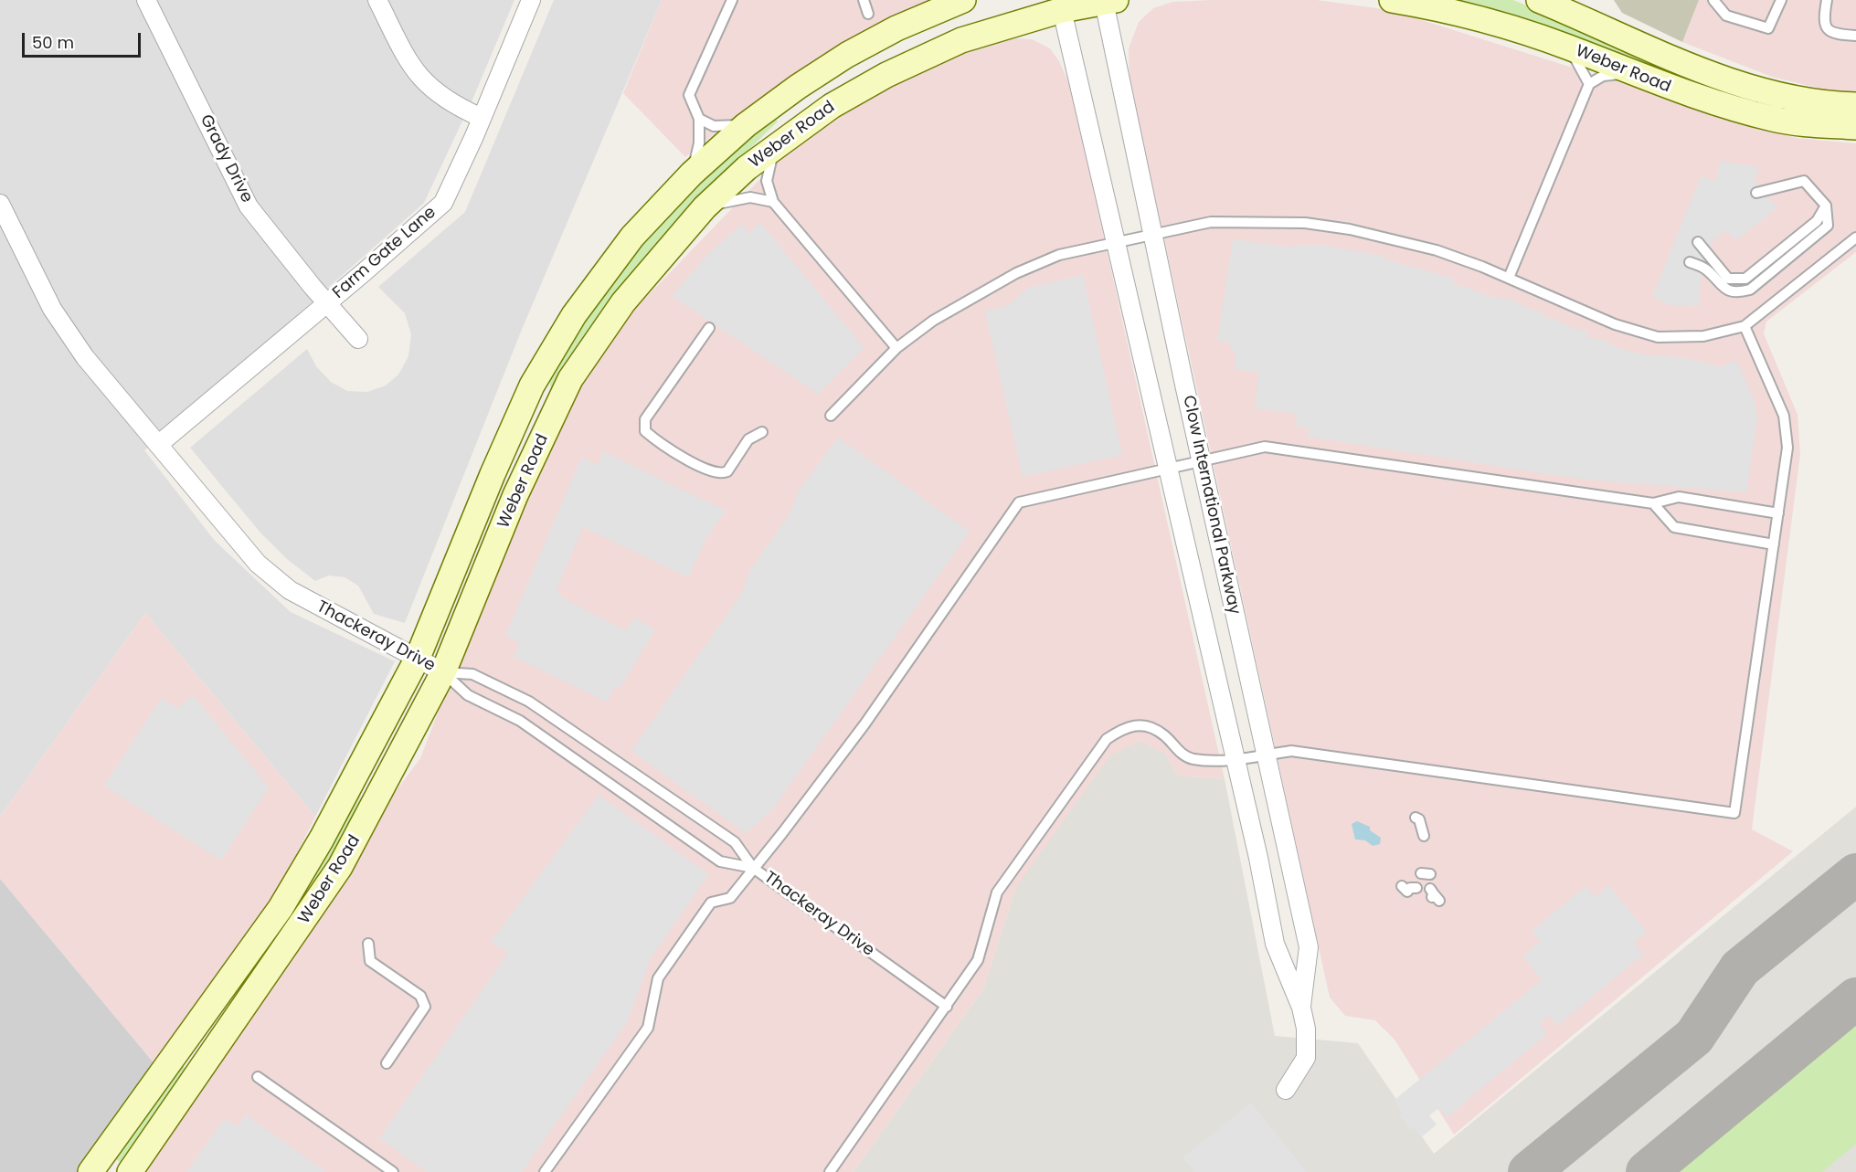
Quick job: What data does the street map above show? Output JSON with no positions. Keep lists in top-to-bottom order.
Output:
{
  "streets": {
    "main road": ["Weber Road"],
    "street": [
      "Grady Drive",
      "Farm Gate Lane",
      "Clow International Parkway",
      "Thackeray Drive"
    ]
  },
  "crossings": [
    ["Weber Road", "Clow International Parkway"],
    ["Weber Road", "Thackeray Drive"],
    ["Grady Drive", "Farm Gate Lane"],
    ["Farm Gate Lane", "Thackeray Drive"]
  ],
  "scale_bar": "50 m"
}
